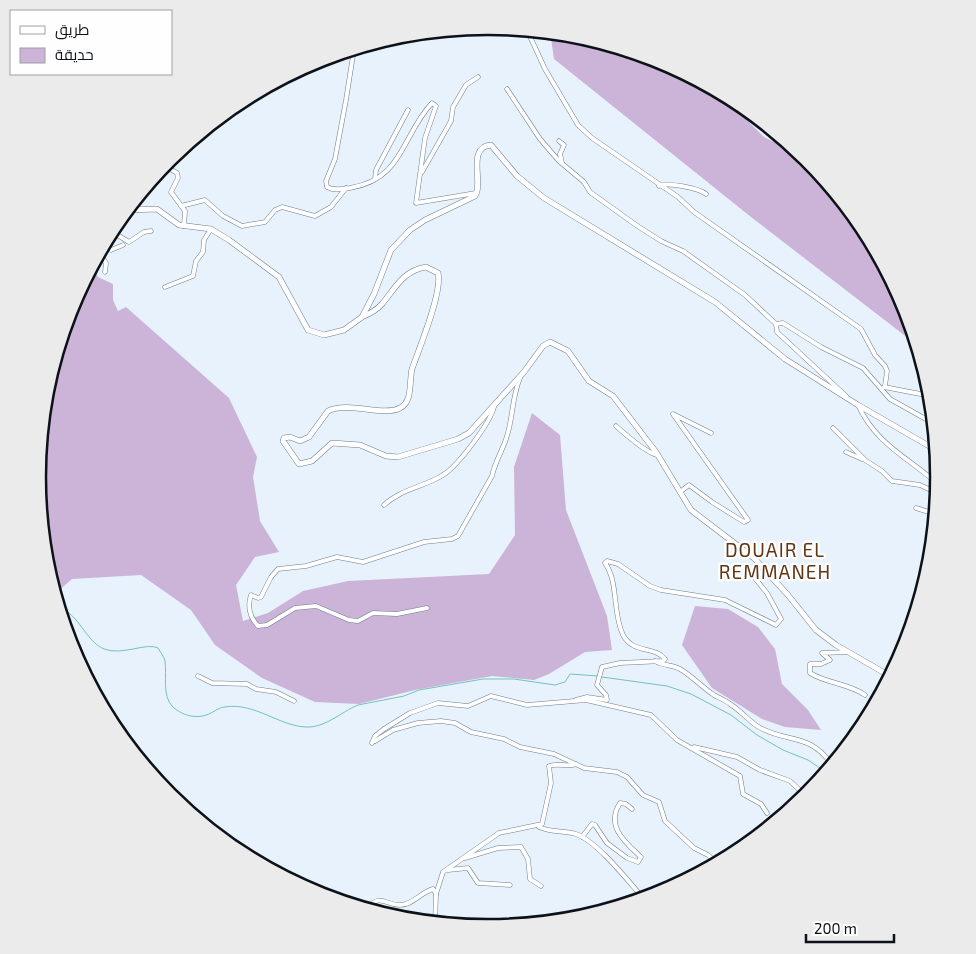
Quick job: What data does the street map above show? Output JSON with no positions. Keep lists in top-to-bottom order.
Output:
{
  "districts": ["DOUAIR EL REMMANEH"],
  "legend": ["طريق", "حديقة"],
  "scale_bar": "200 m"
}
